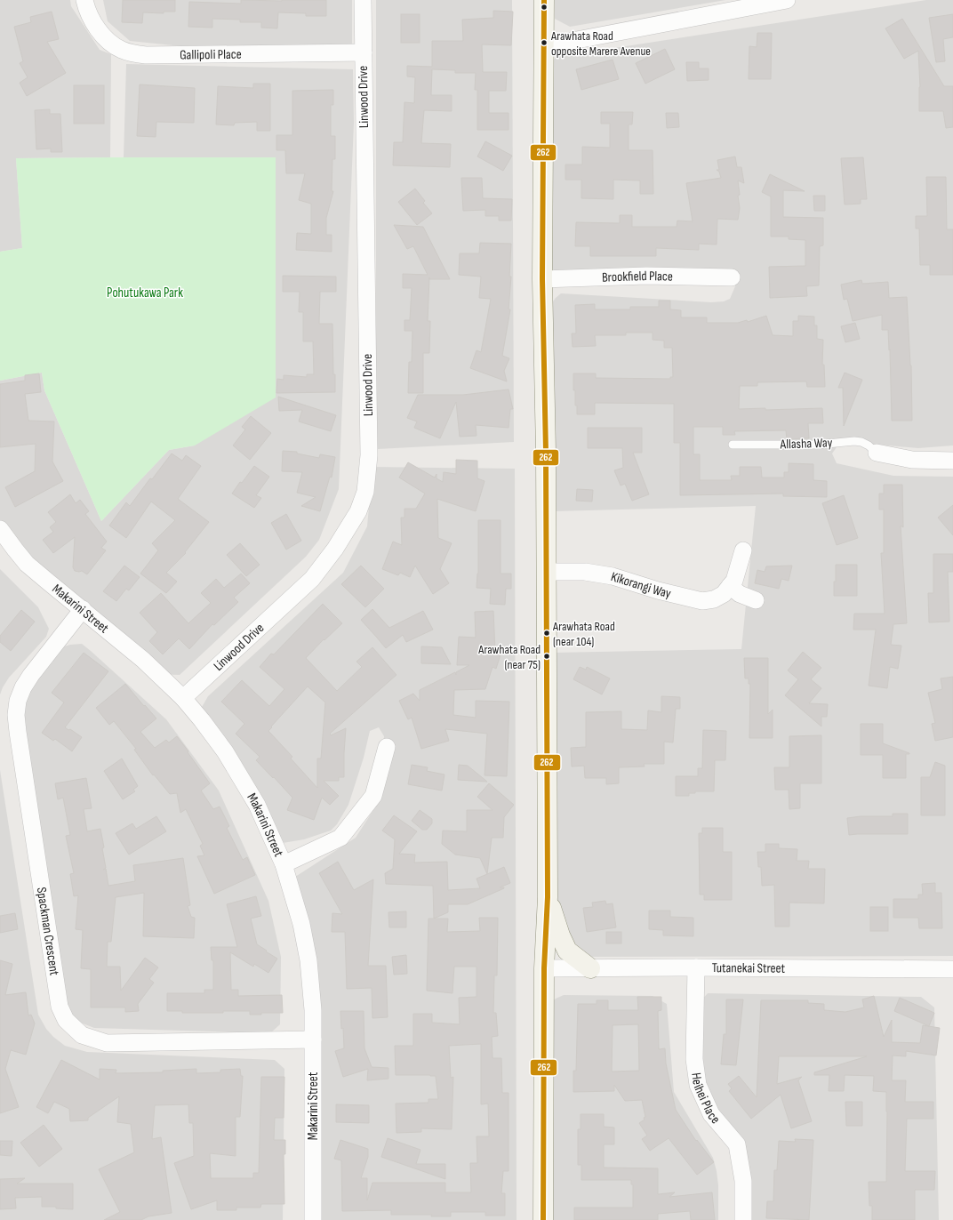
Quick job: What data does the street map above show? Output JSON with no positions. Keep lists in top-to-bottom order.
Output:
{
  "streets": {
    "street": [
      "Gallipoli Place",
      "Linwood Drive",
      "Brookfield Place",
      "Kikorangi Way",
      "Makarini Street",
      "Spackman Crescent",
      "Tutanekai Street",
      "Heihei Place"
    ],
    "lane": ["Allasha Way"]
  },
  "crossings": [
    ["Gallipoli Place", "Linwood Drive"],
    ["Linwood Drive", "Makarini Street"],
    ["Makarini Street", "Spackman Crescent"],
    ["Tutanekai Street", "Heihei Place"]
  ],
  "parks": ["Pohutukawa Park"],
  "places": ["Arawhata Road opposite Marere Avenue", "Arawhata Road (near 104)", "Arawhata Road (near 75)"],
  "lines": ["transit line 262"]
}
